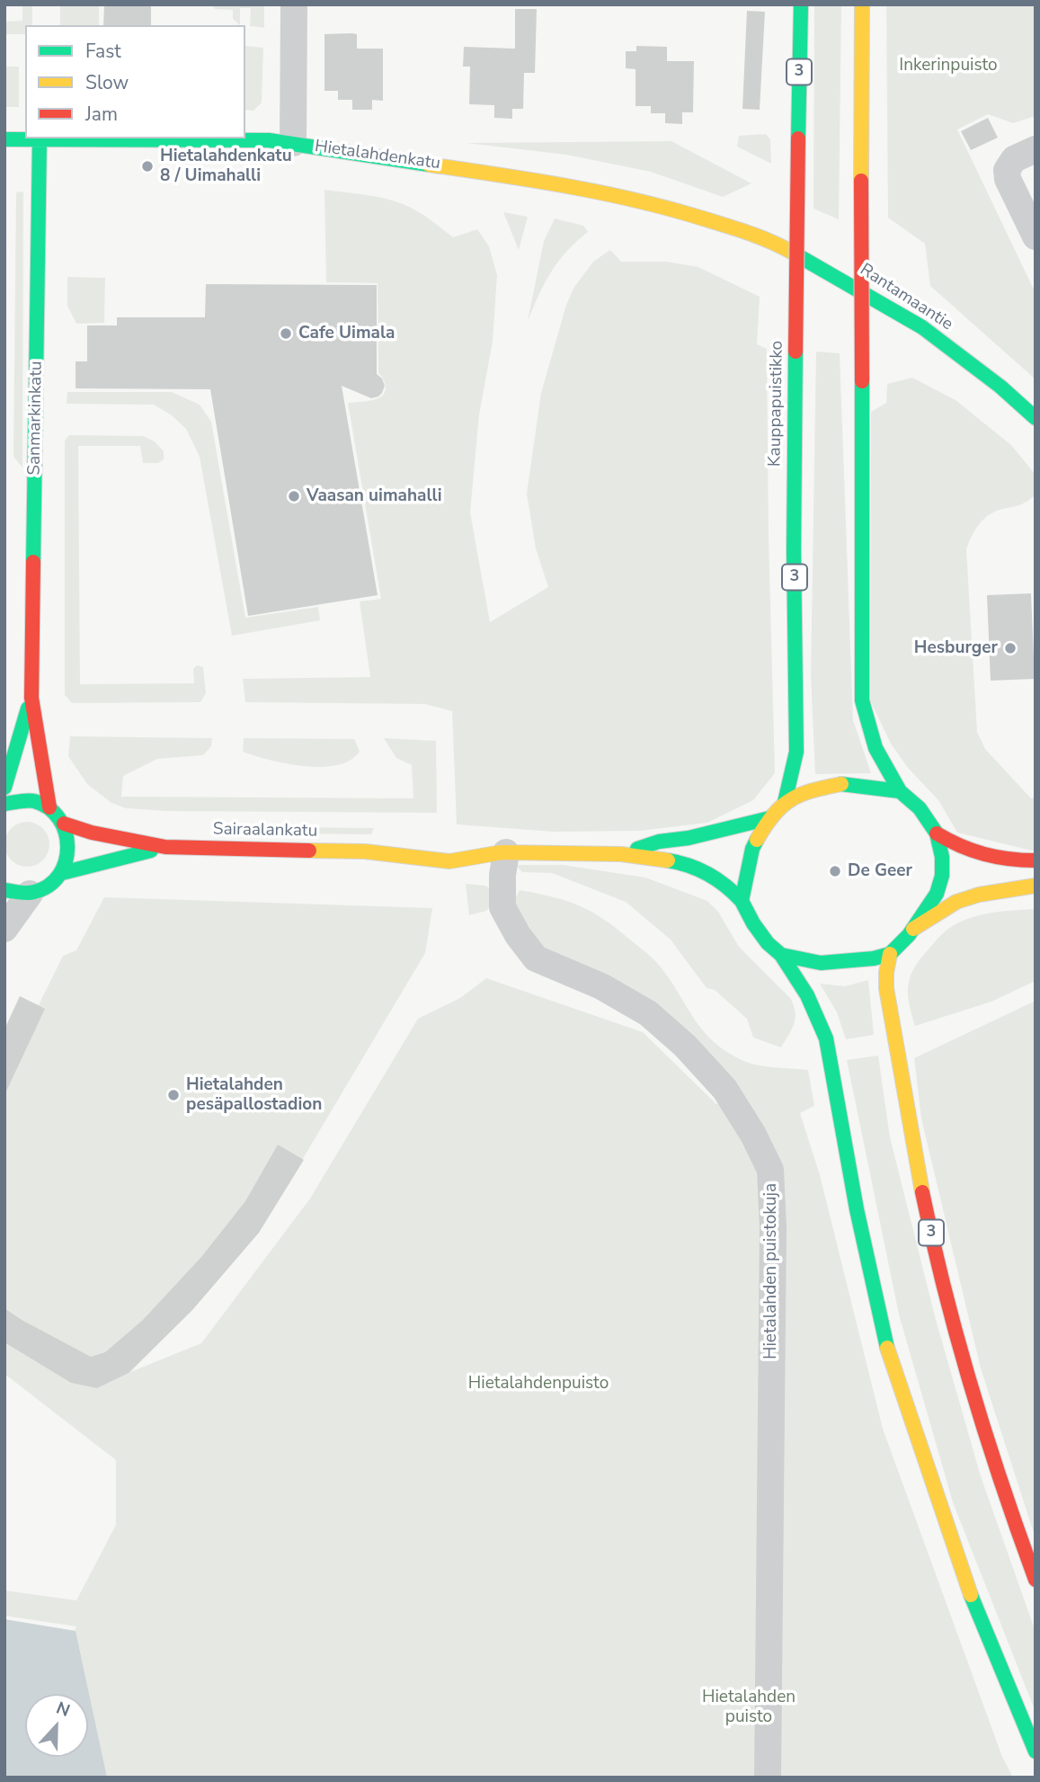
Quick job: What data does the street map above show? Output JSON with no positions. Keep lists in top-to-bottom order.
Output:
{
  "streets": {
    "main road": [
      "3",
      "Hietalahdenkatu",
      "Rantamaantie",
      "Kauppapuistikko",
      "Sanmarkinkatu",
      "Sairaalankatu"
    ],
    "street": ["Hietalahden puistokuja"]
  },
  "crossings": [
    ["3", "Kauppapuistikko"],
    ["3", "Sairaalankatu"],
    ["Hietalahdenkatu", "Rantamaantie"],
    ["Hietalahdenkatu", "Sanmarkinkatu"],
    ["Kauppapuistikko", "Sairaalankatu"],
    ["Sairaalankatu", "Hietalahden puistokuja"]
  ],
  "parks": ["Inkerinpuisto", "Hietalahdenpuisto", "Hietalahden puisto"],
  "places": [
    "Hietalahdenkatu 8 / Uimahalli",
    "Cafe Uimala",
    "Vaasan uimahalli",
    "Hesburger",
    "De Geer",
    "Hietalahden pesäpallostadion"
  ],
  "legend": ["Fast", "Slow", "Jam"],
  "north": "top"
}
